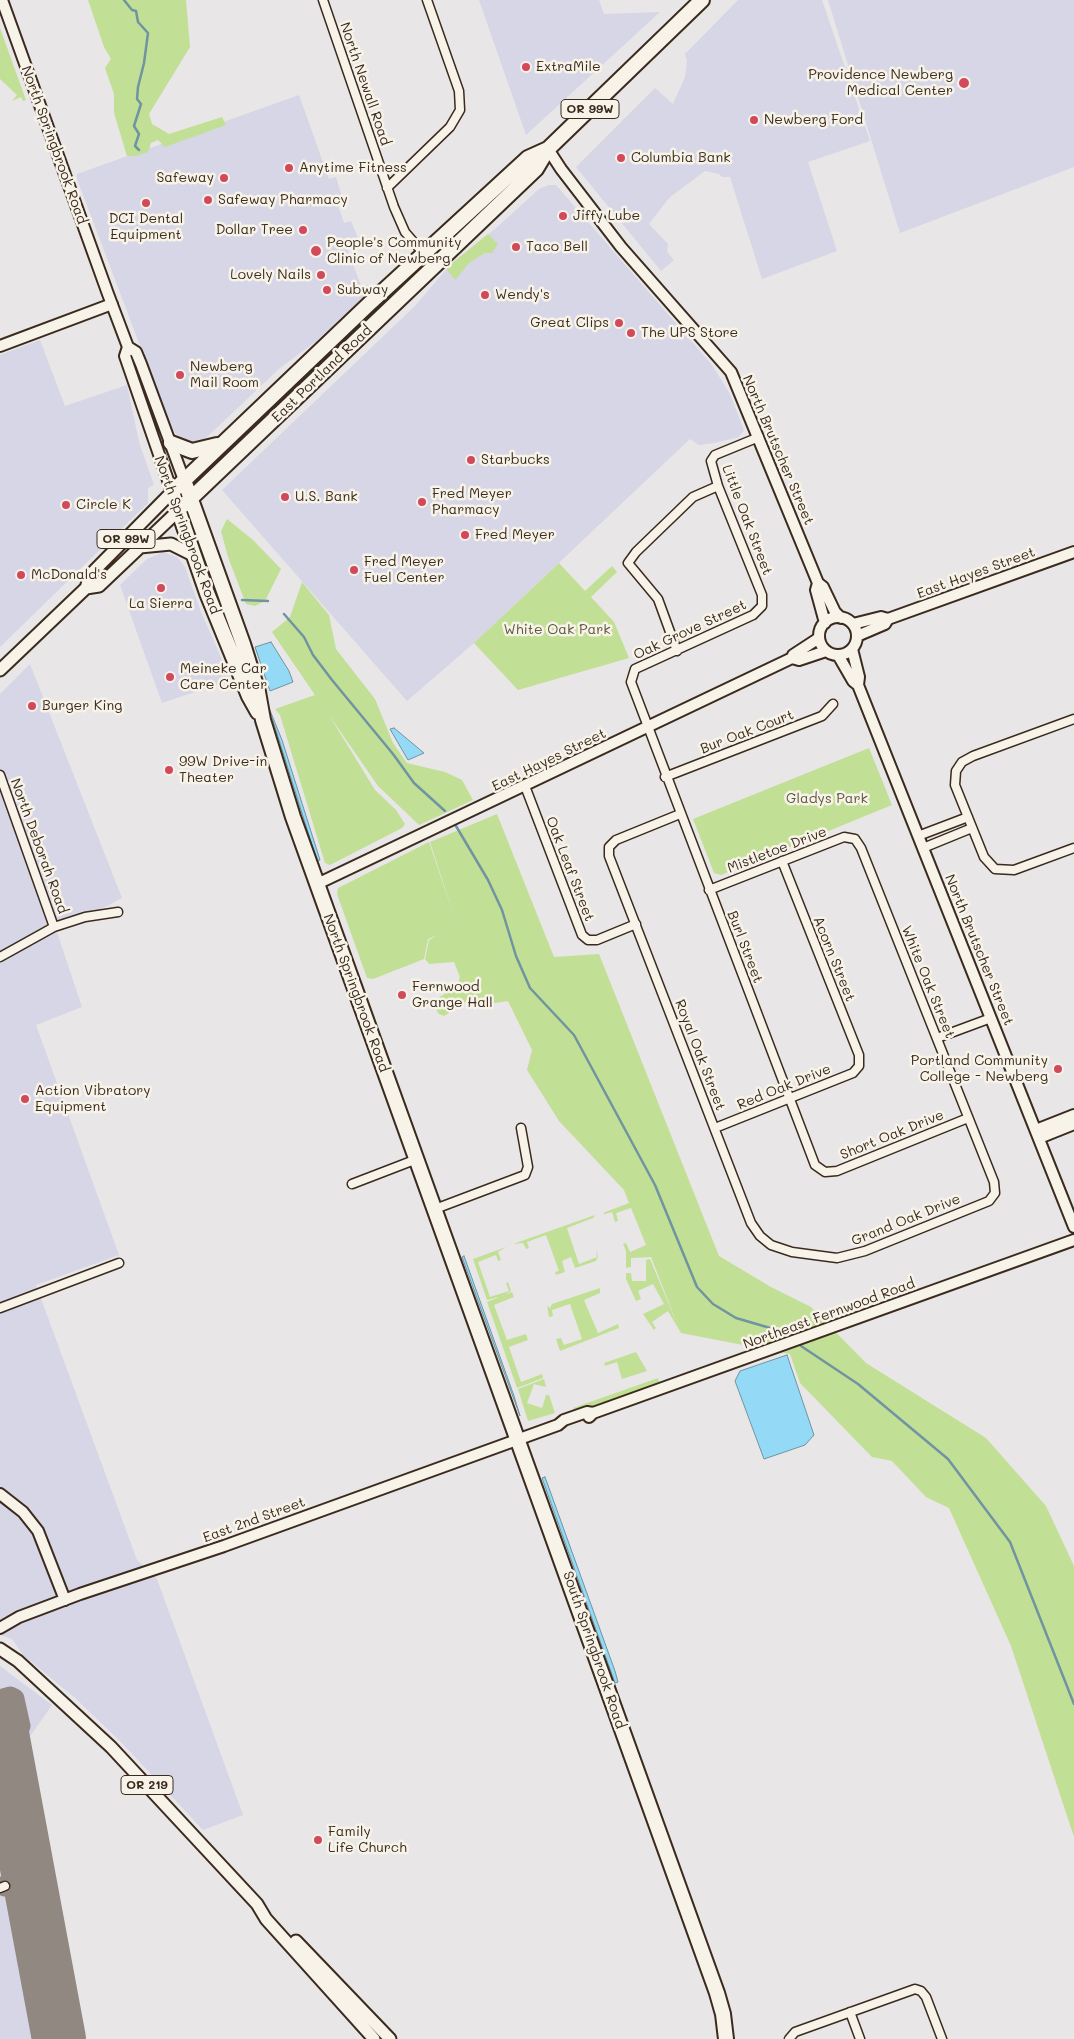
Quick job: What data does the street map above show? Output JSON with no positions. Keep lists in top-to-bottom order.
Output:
{
  "streets": {
    "highway": [
      "OR 99W",
      "North Springbrook Road",
      "East Portland Road",
      "South Springbrook Road"
    ],
    "main road": ["OR 219"],
    "street": [
      "North Newall Road",
      "North Brutscher Street",
      "Little Oak Street",
      "East Hayes Street",
      "Oak Grove Street",
      "Bur Oak Court",
      "North Deborah Road",
      "Mistletoe Drive",
      "Oak Leaf Street",
      "Burl Street",
      "Acorn Street",
      "White Oak Street",
      "Royal Oak Street",
      "Red Oak Drive",
      "Short Oak Drive",
      "Grand Oak Drive",
      "Northeast Fernwood Road",
      "East 2nd Street"
    ]
  },
  "crossings": [
    ["North Newall Road", "East Portland Road"],
    ["North Springbrook Road", "East Portland Road"],
    ["North Springbrook Road", "East Hayes Street"],
    ["North Springbrook Road", "South Springbrook Road"],
    ["East Portland Road", "North Brutscher Street"],
    ["North Brutscher Street", "Little Oak Street"],
    ["North Brutscher Street", "East Hayes Street"],
    ["Little Oak Street", "Oak Grove Street"],
    ["East Hayes Street", "Oak Grove Street"],
    ["East Hayes Street", "Oak Leaf Street"],
    ["East Hayes Street", "Burl Street"],
    ["Oak Grove Street", "Burl Street"],
    ["Bur Oak Court", "Burl Street"],
    ["Mistletoe Drive", "Burl Street"],
    ["Mistletoe Drive", "Acorn Street"],
    ["Mistletoe Drive", "White Oak Street"],
    ["Oak Leaf Street", "Royal Oak Street"],
    ["Burl Street", "Royal Oak Street"],
    ["Burl Street", "Red Oak Drive"],
    ["Burl Street", "Short Oak Drive"],
    ["Acorn Street", "Red Oak Drive"],
    ["White Oak Street", "Short Oak Drive"],
    ["White Oak Street", "Grand Oak Drive"],
    ["Royal Oak Street", "Red Oak Drive"],
    ["Royal Oak Street", "Grand Oak Drive"],
    ["Northeast Fernwood Road", "East 2nd Street"],
    ["Northeast Fernwood Road", "South Springbrook Road"],
    ["East 2nd Street", "South Springbrook Road"]
  ],
  "parks": ["White Oak Park", "Gladys Park"],
  "places": [
    "ExtraMile",
    "Providence Newberg Medical Center",
    "Newberg Ford",
    "Columbia Bank",
    "Anytime Fitness",
    "Safeway",
    "Safeway Pharmacy",
    "DCI Dental Equipment",
    "Jiffy Lube",
    "Dollar Tree",
    "Taco Bell",
    "People's Community Clinic of Newberg",
    "Lovely Nails",
    "Subway",
    "Wendy's",
    "Great Clips",
    "The UPS Store",
    "Newberg Mail Room",
    "Starbucks",
    "U.S. Bank",
    "Fred Meyer Pharmacy",
    "Circle K",
    "Fred Meyer",
    "Fred Meyer Fuel Center",
    "McDonald's",
    "La Sierra",
    "Meineke Car Care Center",
    "Burger King",
    "99W Drive-in Theater",
    "Fernwood Grange Hall",
    "Portland Community College - Newberg",
    "Action Vibratory Equipment",
    "Family Life Church"
  ]
}
